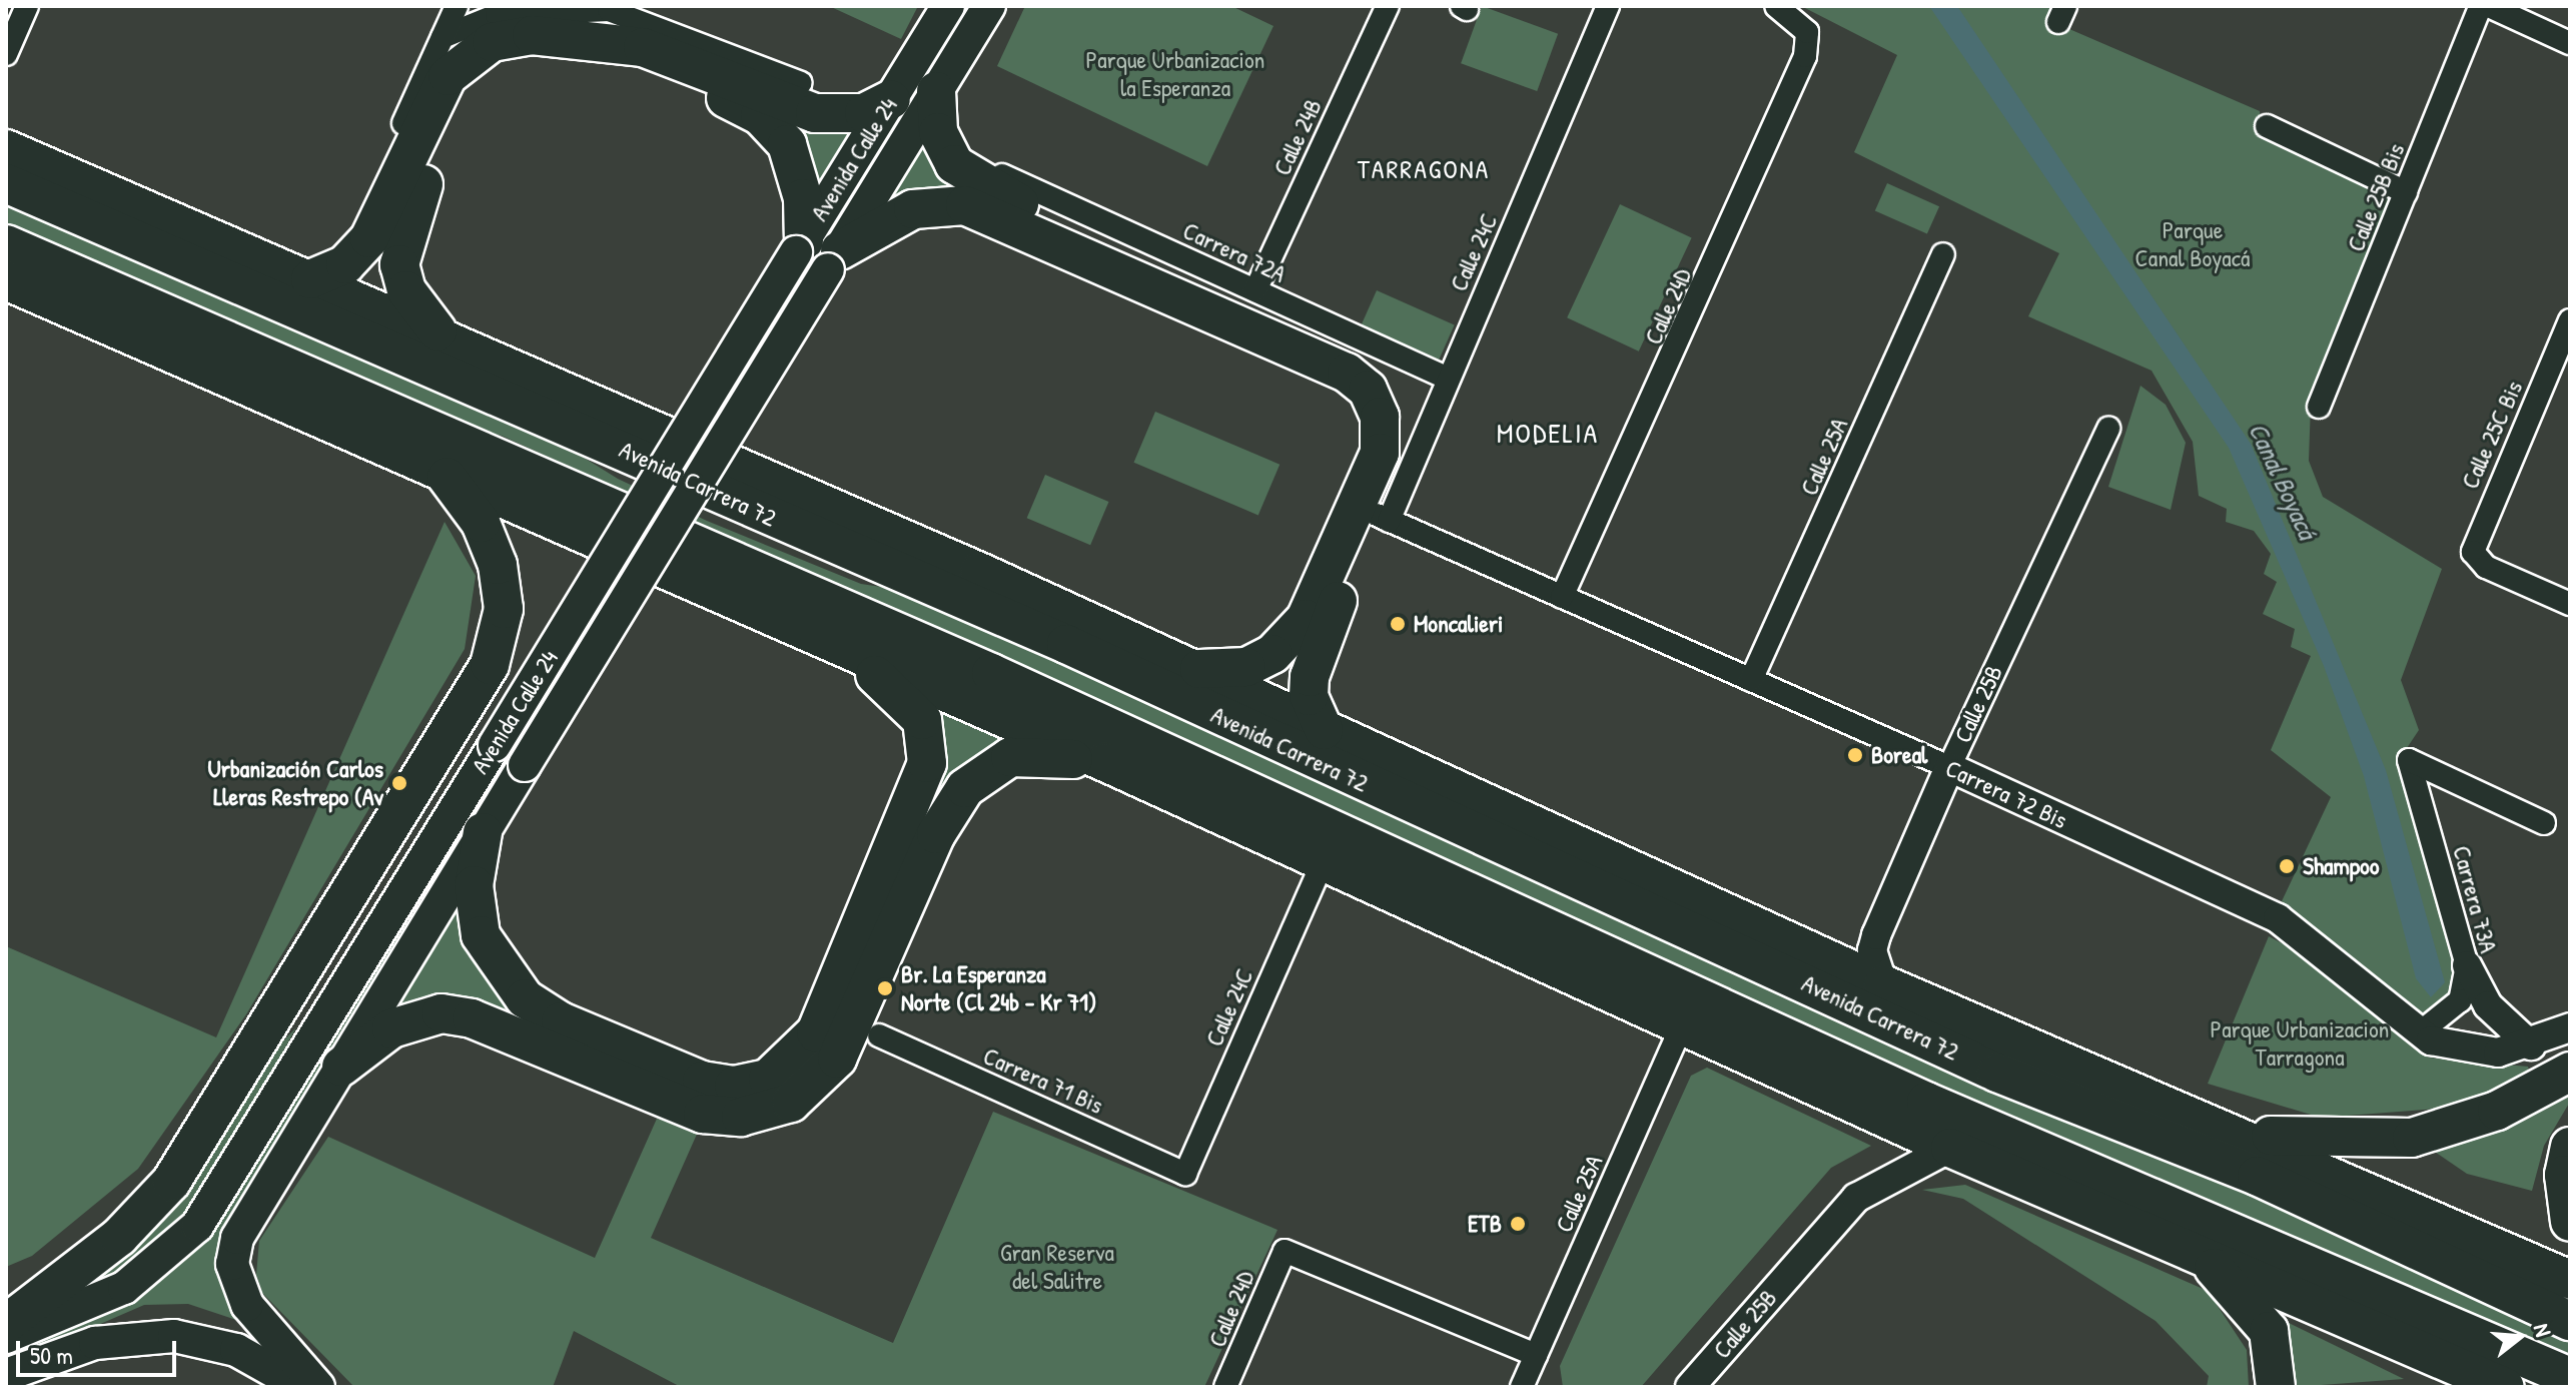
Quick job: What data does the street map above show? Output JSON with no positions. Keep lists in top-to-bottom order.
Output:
{
  "streets": {
    "highway": ["Avenida Carrera 72"],
    "main road": ["Avenida Calle 24"],
    "street": [
      "Calle 24B",
      "Calle 25B Bis",
      "Carrera 72A",
      "Calle 24C",
      "Calle 24D",
      "Calle 25C Bis",
      "Calle 25A",
      "Calle 25B",
      "Carrera 72 Bis",
      "Carrera 73A",
      "Carrera 71 Bis"
    ]
  },
  "crossings": [
    ["Calle 24B", "Carrera 72A"],
    ["Carrera 72A", "Calle 24C"],
    ["Calle 24C", "Carrera 72 Bis"],
    ["Calle 24C", "Carrera 71 Bis"],
    ["Calle 24D", "Calle 25A"],
    ["Calle 24D", "Carrera 72 Bis"],
    ["Calle 25A", "Carrera 72 Bis"],
    ["Avenida Carrera 72", "Calle 25B"],
    ["Calle 25B", "Carrera 72 Bis"],
    ["Carrera 72 Bis", "Carrera 73A"]
  ],
  "districts": ["TARRAGONA", "MODELIA"],
  "water": ["Canal Boyacá"],
  "parks": [
    "Parque Urbanizacion la Esperanza",
    "Parque Canal Boyacá",
    "Parque Urbanizacion Tarragona",
    "Gran Reserva del Salitre"
  ],
  "places": [
    "Moncalieri",
    "Boreal",
    "Urbanización Carlos Lleras Restrepo (Av",
    "Shampoo",
    "Br. La Esperanza Norte (Cl 24b - Kr 71)",
    "ETB"
  ],
  "scale_bar": "50 m",
  "north": "right"
}
